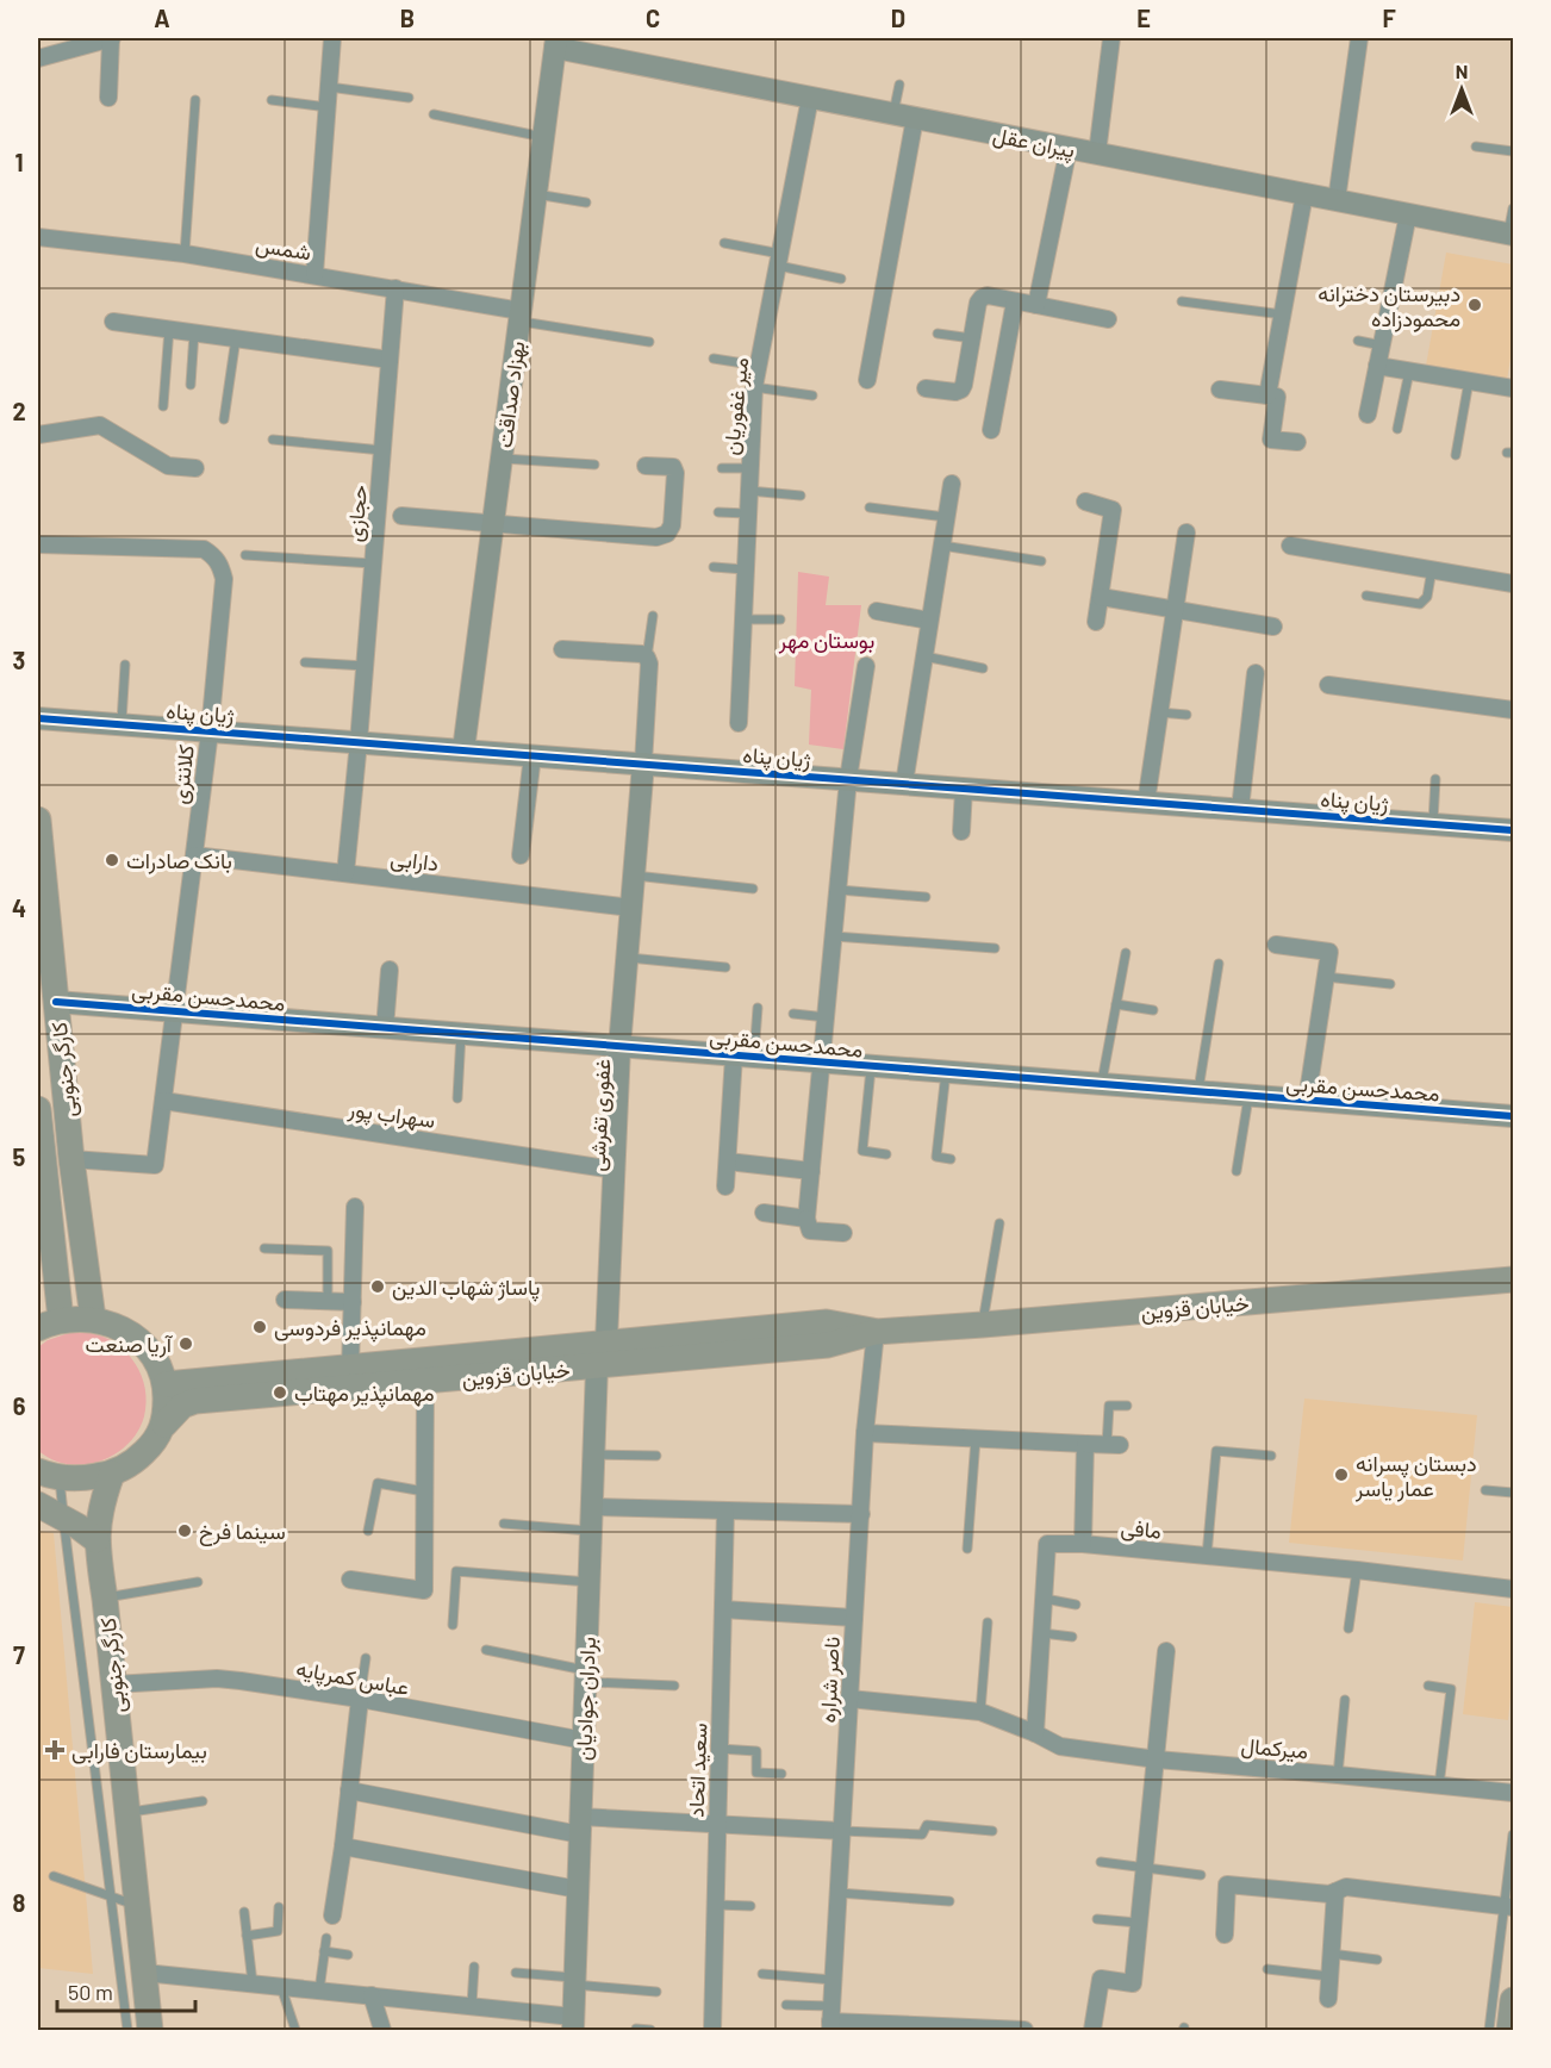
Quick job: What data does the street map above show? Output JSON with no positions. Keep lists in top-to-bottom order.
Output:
{
  "streets": {
    "main road": ["کارگر جنوبی", "خیابان قزوین"],
    "street": [
      "پیران عقل",
      "شمس",
      "بهزاد صداقت",
      "میر غفوریان",
      "حجازی",
      "ژیان پناه",
      "کلانتری",
      "دارابی",
      "محمدحسن مقربی",
      "سهراب پور",
      "غفوری تفرشی",
      "مافی",
      "عباس کمرپایه",
      "ناصر شراره",
      "برادران جوادیان",
      "میرکمال",
      "سعید اتحاد"
    ]
  },
  "crossings": [
    ["پیران عقل", "بهزاد صداقت"],
    ["پیران عقل", "میر غفوریان"],
    ["شمس", "بهزاد صداقت"],
    ["شمس", "حجازی"],
    ["بهزاد صداقت", "ژیان پناه"],
    ["حجازی", "ژیان پناه"],
    ["حجازی", "دارابی"],
    ["ژیان پناه", "کلانتری"],
    ["ژیان پناه", "غفوری تفرشی"],
    ["کلانتری", "دارابی"],
    ["کلانتری", "محمدحسن مقربی"],
    ["کلانتری", "کارگر جنوبی"],
    ["کلانتری", "سهراب پور"],
    ["دارابی", "غفوری تفرشی"],
    ["محمدحسن مقربی", "کارگر جنوبی"],
    ["محمدحسن مقربی", "غفوری تفرشی"],
    ["کارگر جنوبی", "خیابان قزوین"],
    ["کارگر جنوبی", "عباس کمرپایه"],
    ["سهراب پور", "غفوری تفرشی"],
    ["غفوری تفرشی", "خیابان قزوین"],
    ["خیابان قزوین", "ناصر شراره"],
    ["خیابان قزوین", "برادران جوادیان"],
    ["عباس کمرپایه", "برادران جوادیان"],
    ["ناصر شراره", "میرکمال"]
  ],
  "parks": ["بوستان مهر"],
  "places": {
    "other": [
      "دبیرستان دخترانه محمودزاده",
      "بانک صادرات",
      "پاساژ شهاب الدین",
      "مهمانپذیر فردوسی",
      "آریا صنعت",
      "مهمانپذیر مهتاب",
      "دبستان پسرانه عمار یاسر",
      "سینما فرخ"
    ],
    "health": ["بیمارستان فارابی"]
  },
  "scale_bar": "50 m",
  "north": "top",
  "grid": {
    "columns": [
      "A",
      "B",
      "C",
      "D",
      "E",
      "F"
    ],
    "rows": [
      "1",
      "2",
      "3",
      "4",
      "5",
      "6",
      "7",
      "8"
    ]
  }
}
